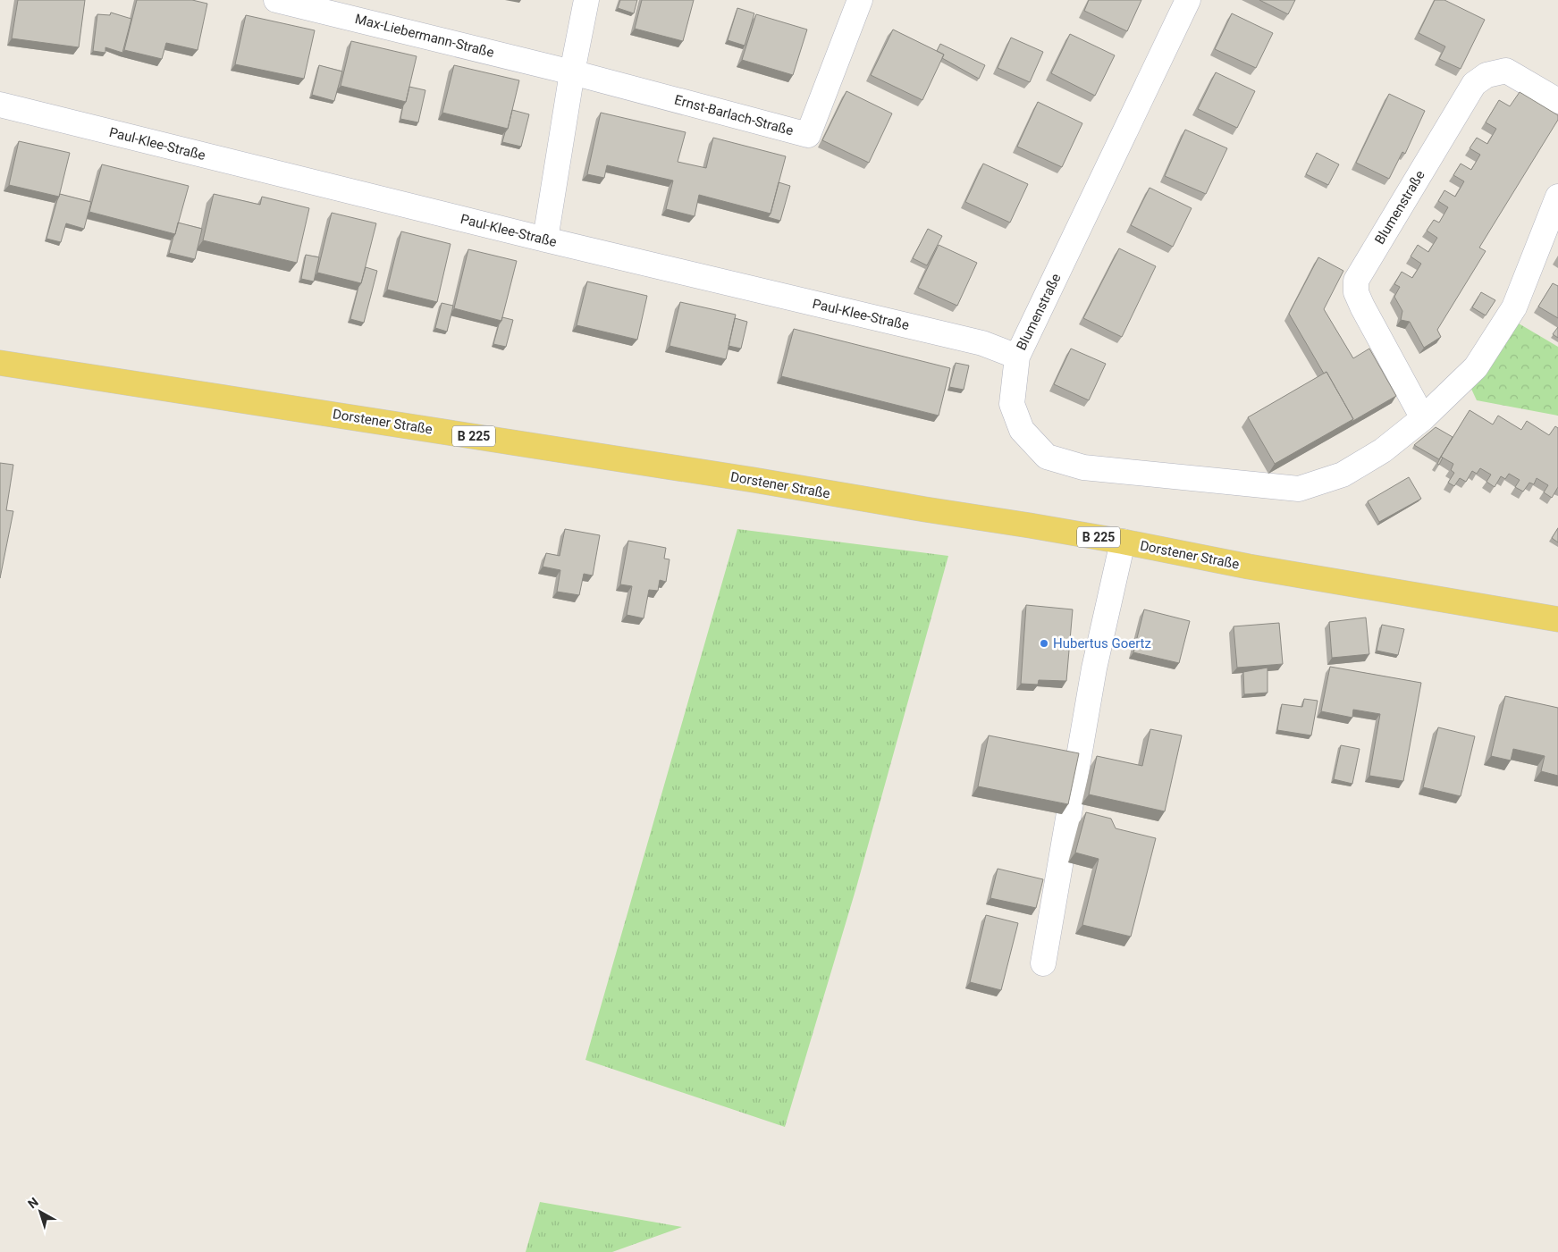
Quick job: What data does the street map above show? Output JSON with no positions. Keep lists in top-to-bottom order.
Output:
{
  "streets": {
    "main road": ["Dorstener Straße", "B 225"],
    "street": [
      "Max-Liebermann-Straße",
      "Ernst-Barlach-Straße",
      "Paul-Klee-Straße",
      "Blumenstraße"
    ]
  },
  "crossings": [
    ["Max-Liebermann-Straße", "Ernst-Barlach-Straße"],
    ["Paul-Klee-Straße", "Blumenstraße"]
  ],
  "places": ["Hubertus Goertz"],
  "north": "top left"
}
